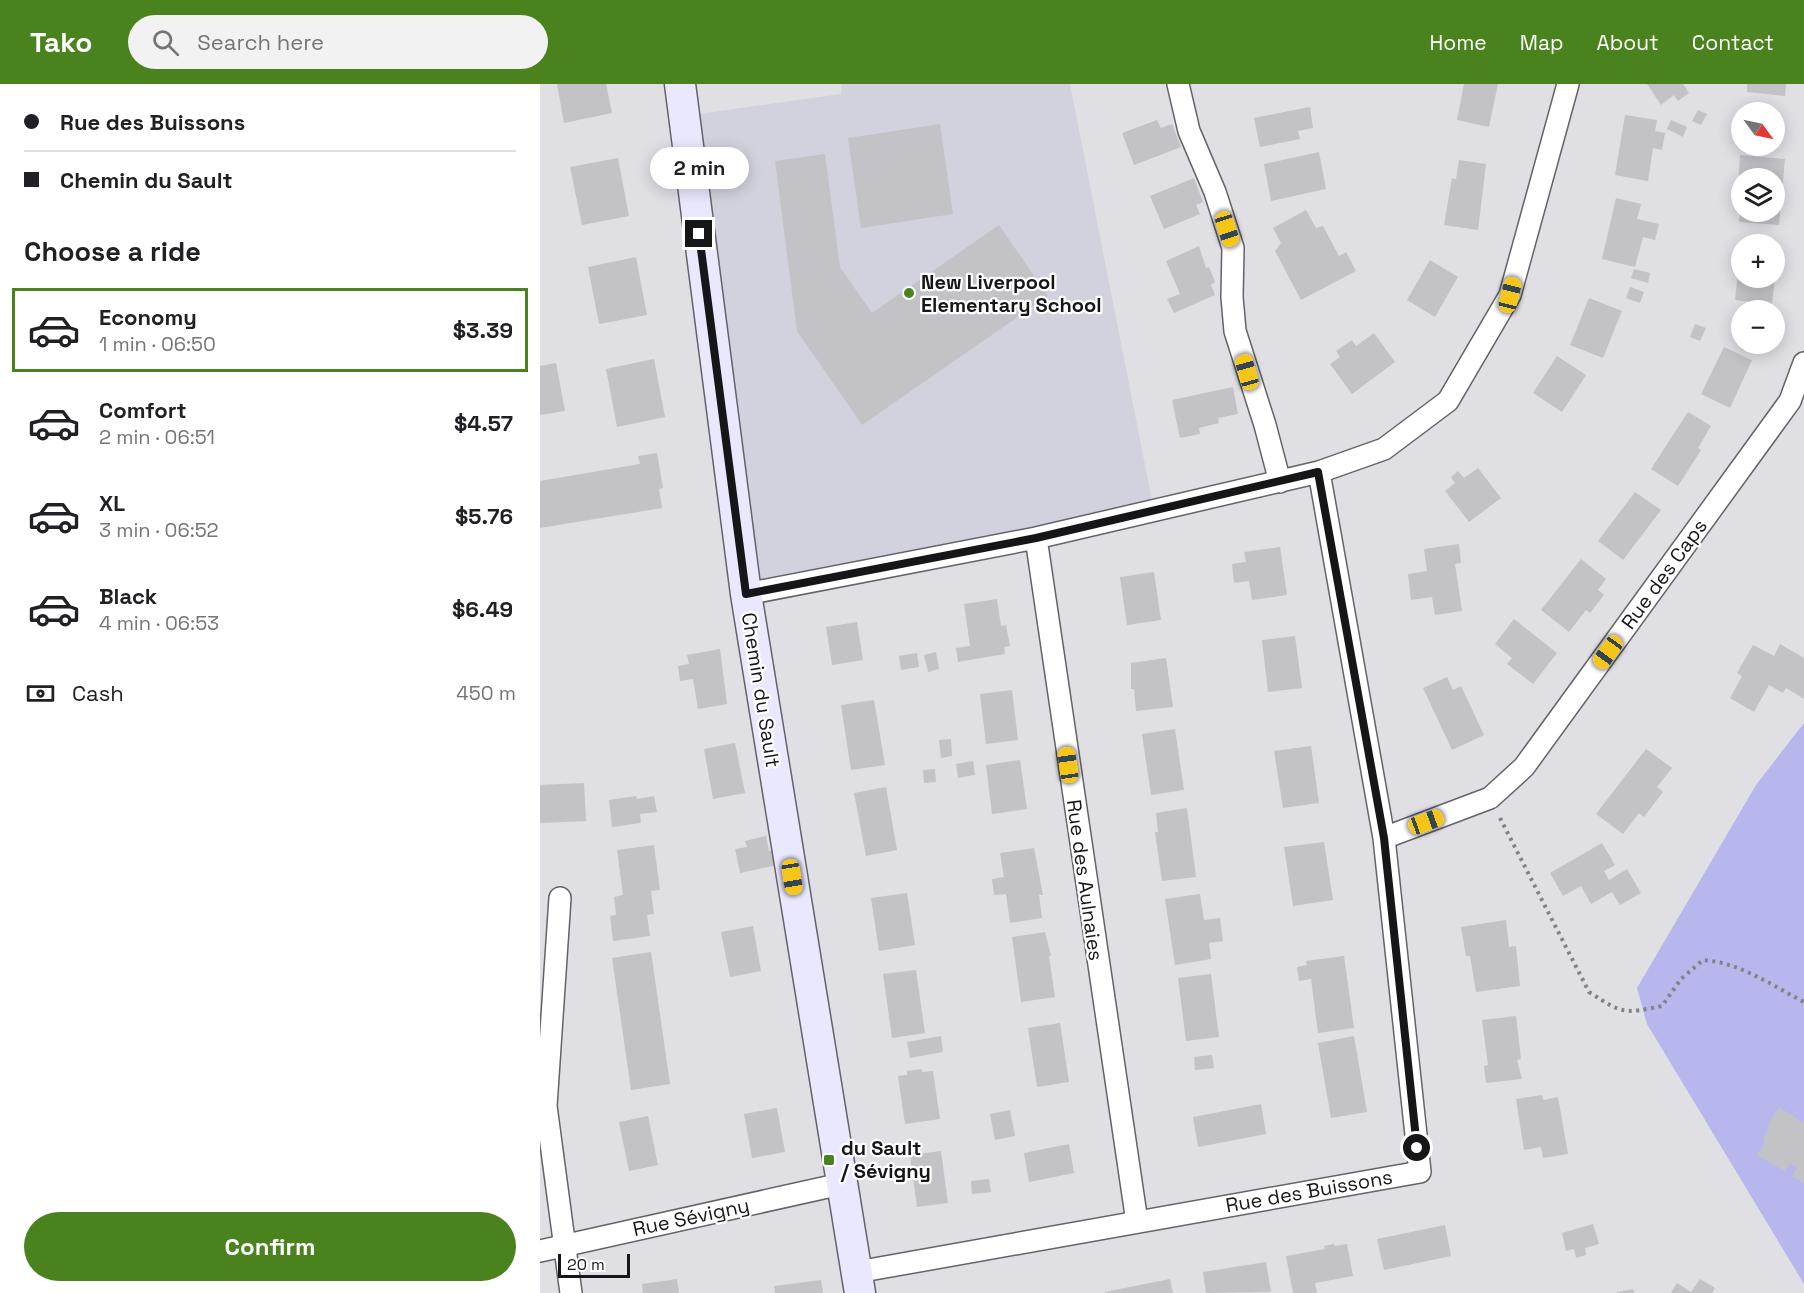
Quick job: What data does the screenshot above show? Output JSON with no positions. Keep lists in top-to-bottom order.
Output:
{
  "streets": {
    "street": [
      "Rue des Caps",
      "Chemin du Sault",
      "Rue des Aulnaies",
      "Rue des Buissons",
      "Rue Sévigny"
    ]
  },
  "crossings": [
    ["Rue des Caps", "Rue des Buissons"],
    ["Chemin du Sault", "Rue des Buissons"],
    ["Chemin du Sault", "Rue Sévigny"],
    ["Rue des Aulnaies", "Rue des Buissons"]
  ],
  "places": {
    "other": ["New Liverpool Elementary School"],
    "transit": ["du Sault / Sévigny"]
  },
  "scale_bar": "20 m",
  "north": "bottom right",
  "page": {
    "header": "Tako",
    "search": "Search here",
    "nav": [
      "Home",
      "Map",
      "About",
      "Contact"
    ],
    "banner": ["Rue des Buissons", "Chemin du Sault"],
    "map_buttons": ["+", "−"],
    "bubble": "2 min",
    "heading": "Choose a ride",
    "list": [
      {
        "name": "Economy",
        "note": "1 min · 06:50",
        "value": "$3.39"
      },
      {
        "name": "Comfort",
        "note": "2 min · 06:51",
        "value": "$4.57"
      },
      {
        "name": "XL",
        "note": "3 min · 06:52",
        "value": "$5.76"
      },
      {
        "name": "Black",
        "note": "4 min · 06:53",
        "value": "$6.49"
      }
    ],
    "pay": ["Cash", "450 m"],
    "buttons": "Confirm",
    "scale": "20 m"
  }
}
